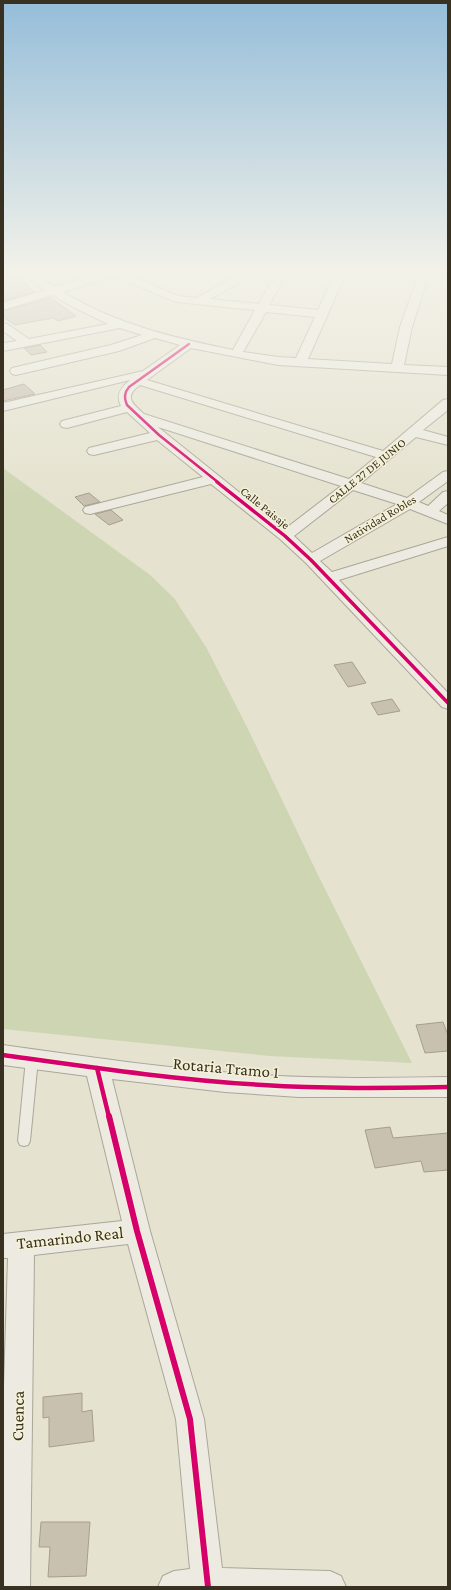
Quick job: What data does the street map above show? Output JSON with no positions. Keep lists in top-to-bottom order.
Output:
{
  "streets": {
    "street": [
      "CALLE 27 DE JUNIO",
      "Calle Paisaje",
      "Natividad Robles",
      "Rotaria Tramo 1",
      "Tamarindo Real",
      "Cuenca"
    ]
  },
  "crossings": [
    ["CALLE 27 DE JUNIO", "Calle Paisaje"],
    ["Calle Paisaje", "Natividad Robles"],
    ["Tamarindo Real", "Cuenca"]
  ]
}
